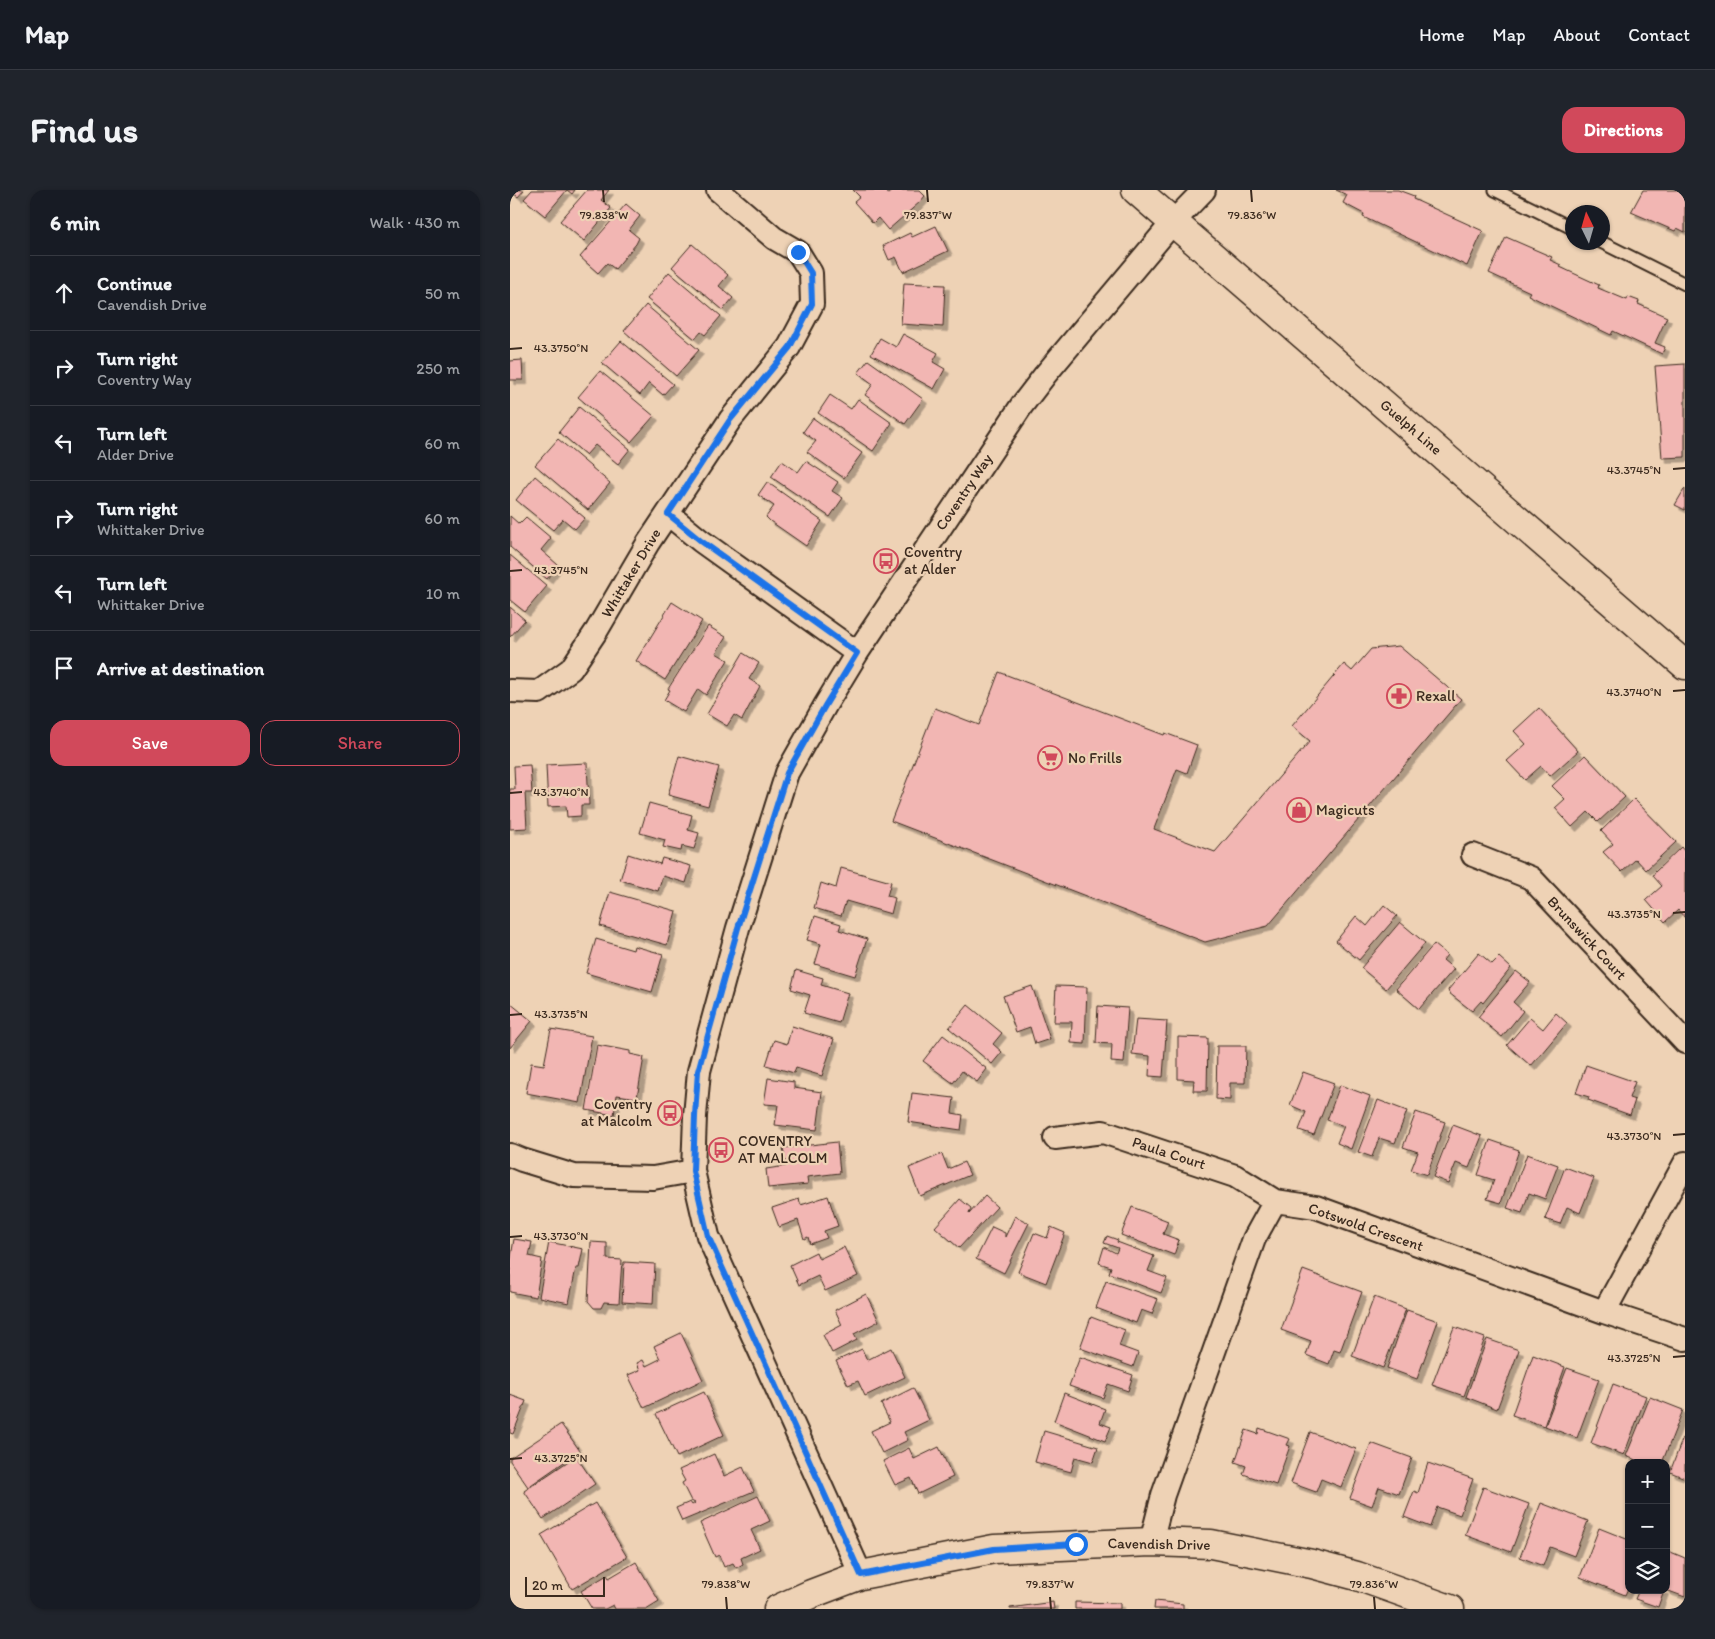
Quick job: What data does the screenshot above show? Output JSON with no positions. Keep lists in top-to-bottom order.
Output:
{
  "streets": {
    "main road": ["Guelph Line", "Cavendish Drive"],
    "street": [
      "Coventry Way",
      "Whittaker Drive",
      "Brunswick Court",
      "Paula Court",
      "Cotswold Crescent"
    ]
  },
  "crossings": [
    ["Guelph Line", "Coventry Way"],
    ["Coventry Way", "Cavendish Drive"],
    ["Paula Court", "Cotswold Crescent"]
  ],
  "places": {
    "bus stop": ["Coventry at Alder", "Coventry at Malcolm", "COVENTRY AT MALCOLM"],
    "pharmacy": ["Rexall"],
    "supermarket": ["No Frills"],
    "shop": ["Magicuts"]
  },
  "scale_bar": "20 m",
  "north": "top",
  "page": {
    "header": "Map",
    "nav": [
      "Home",
      "Map",
      "About",
      "Contact"
    ],
    "buttons": [
      "Directions",
      ["Save", "Share"]
    ],
    "title": "Find us",
    "heading": ["6 min", "Walk · 430 m"],
    "list": [
      ["Continue", "Cavendish Drive", "50 m"],
      ["Turn right", "Coventry Way", "250 m"],
      ["Turn left", "Alder Drive", "60 m"],
      ["Turn right", "Whittaker Drive", "60 m"],
      ["Turn left", "Whittaker Drive", "10 m"],
      "Arrive at destination"
    ],
    "map_buttons": ["+", "−"],
    "scale": "20 m"
  },
  "coordinates": [
    "79.838°W",
    "79.837°W",
    "79.836°W",
    "43.3750°N",
    "43.3745°N",
    "43.3740°N",
    "43.3735°N",
    "43.3730°N",
    "43.3725°N"
  ]
}
